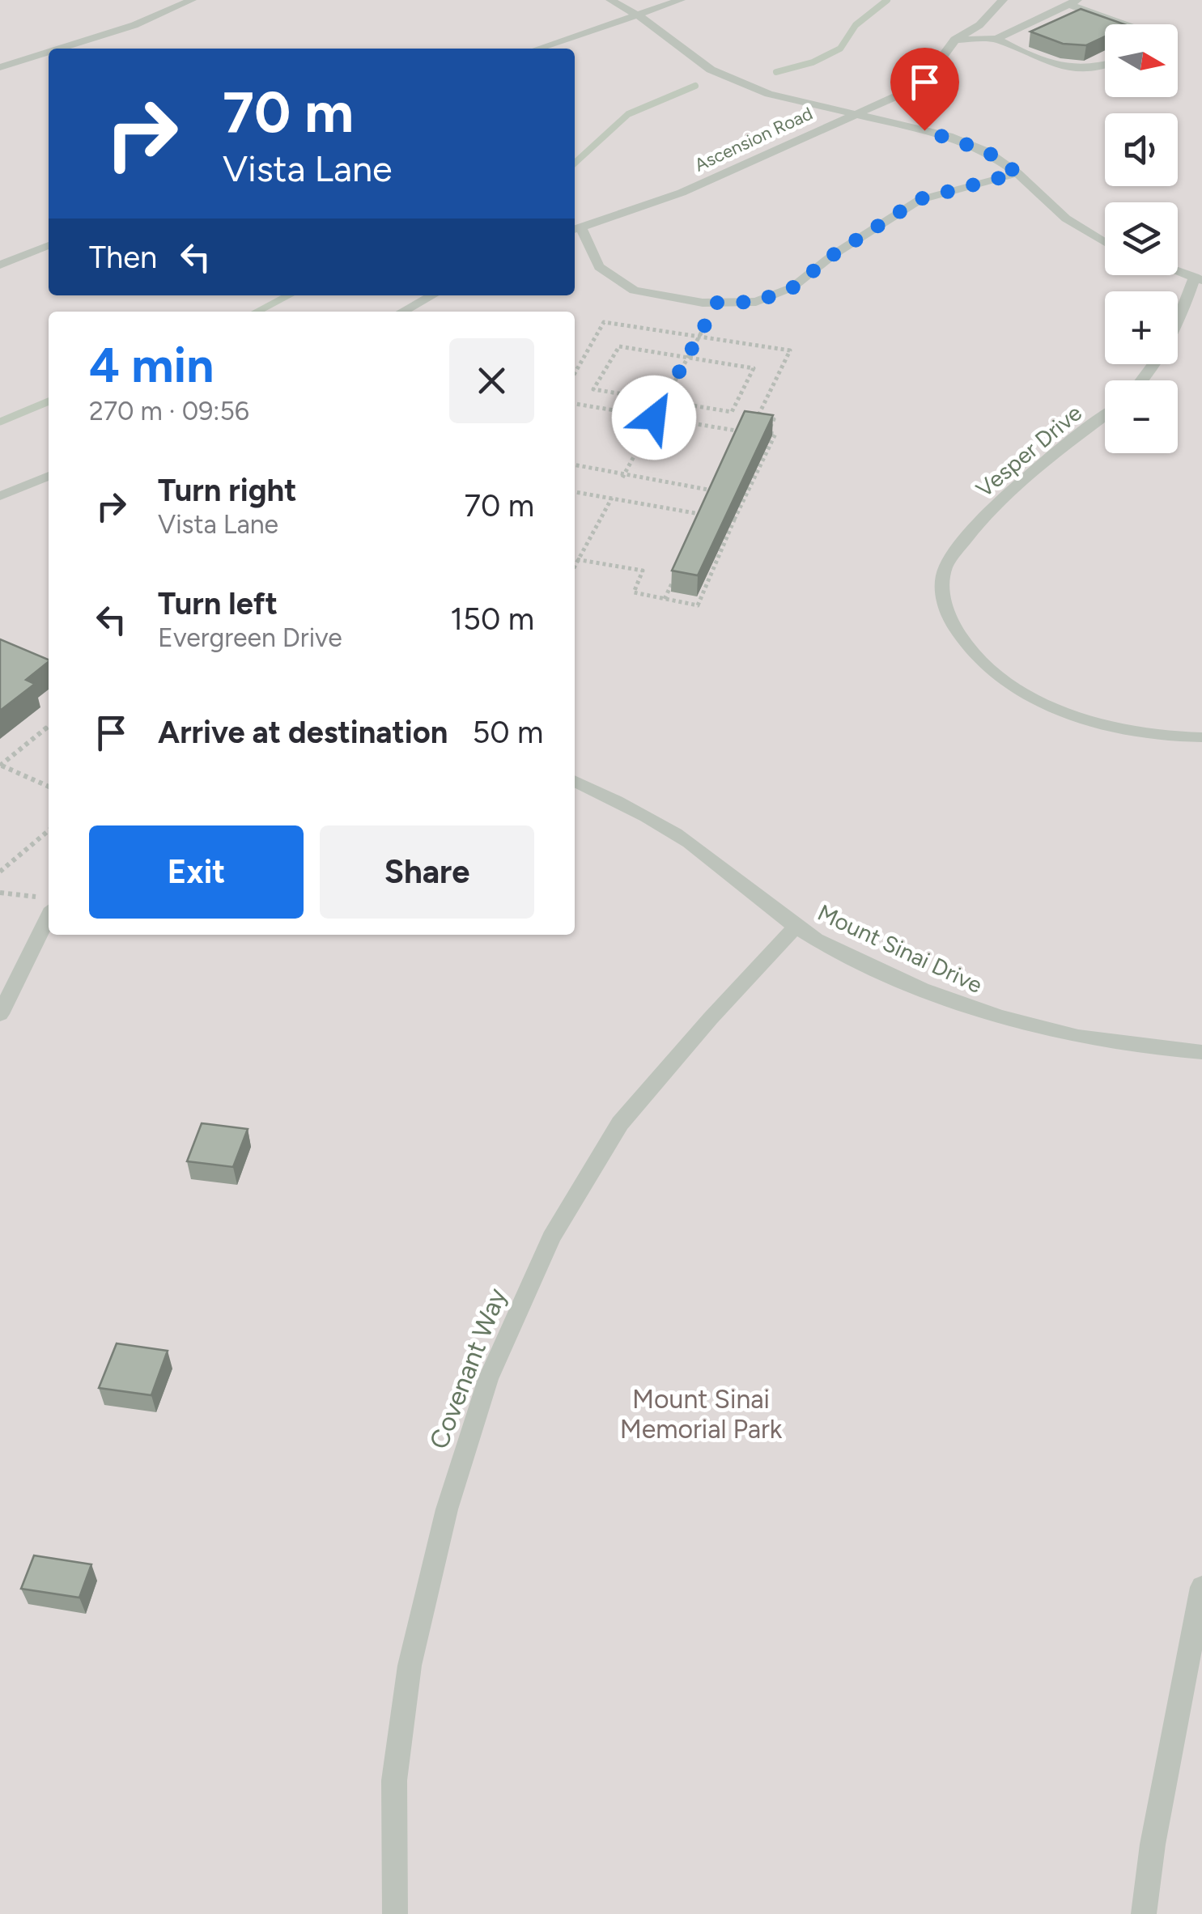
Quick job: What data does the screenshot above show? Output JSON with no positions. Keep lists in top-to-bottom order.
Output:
{
  "streets": {
    "lane": [
      "Ascension Road",
      "Vesper Drive",
      "Mount Sinai Drive",
      "Covenant Way"
    ]
  },
  "crossings": [
    ["Mount Sinai Drive", "Covenant Way"]
  ],
  "parks": ["Mount Sinai Memorial Park"],
  "north": "right",
  "page": {
    "map_buttons": ["+", "−"],
    "turn": ["70 m", "Vista Lane"],
    "then": "Then",
    "heading": ["4 min", "270 m · 09:56"],
    "list": [
      {
        "name": "Turn right",
        "note": "Vista Lane",
        "value": "70 m"
      },
      {
        "name": "Turn left",
        "note": "Evergreen Drive",
        "value": "150 m"
      },
      {
        "name": "Arrive at destination",
        "value": "50 m"
      }
    ],
    "buttons": ["Exit", "Share"]
  }
}
